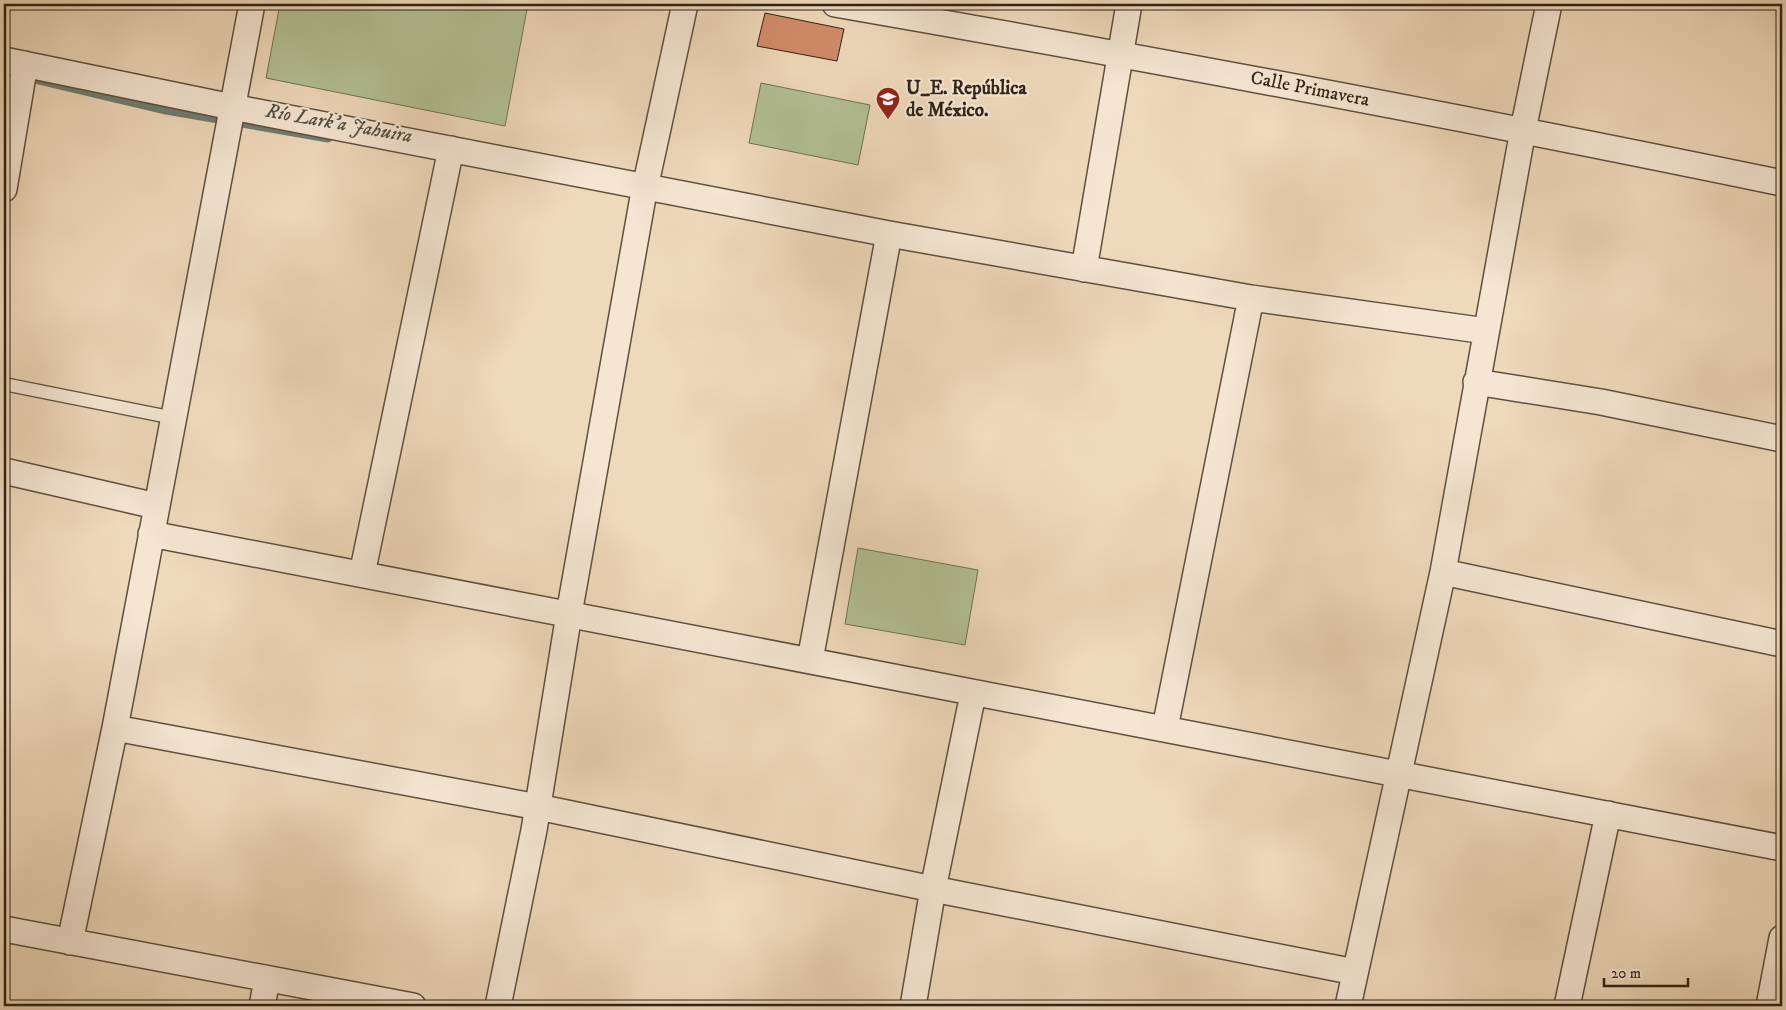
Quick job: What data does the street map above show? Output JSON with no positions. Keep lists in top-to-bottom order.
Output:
{
  "streets": {
    "street": ["Calle Primavera"]
  },
  "water": ["Río Lark’a Jahuira"],
  "places": {
    "school or university": ["U_E. República de México."]
  },
  "scale_bar": "20 m"
}
